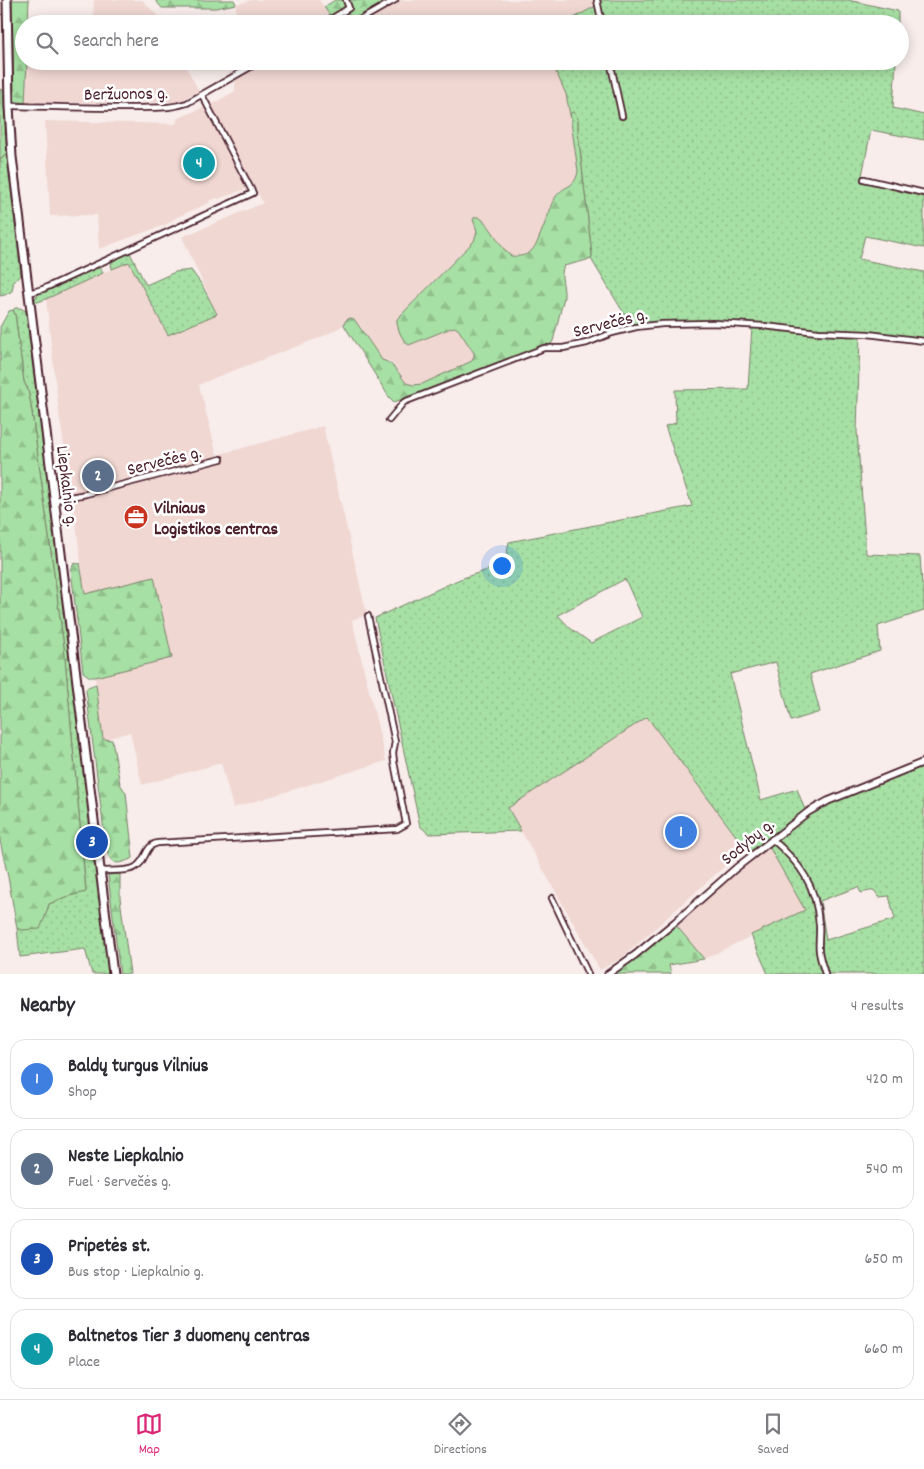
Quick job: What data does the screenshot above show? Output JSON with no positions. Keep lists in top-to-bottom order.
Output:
{
  "streets": {
    "highway": ["Liepkalnio g."],
    "main road": ["Sodybų g."],
    "street": ["Beržuonos g.", "Servečės g."]
  },
  "crossings": [
    ["Beržuonos g.", "Liepkalnio g."],
    ["Servečės g.", "Liepkalnio g."]
  ],
  "places": {
    "office": ["Vilniaus Logistikos centras"]
  },
  "page": {
    "search": "Search here",
    "pins": [
      "4",
      "2",
      "1",
      "3"
    ],
    "heading": ["Nearby", "4 results"],
    "list": [
      {
        "mark": "1",
        "name": "Baldų turgus Vilnius",
        "note": "Shop",
        "value": "420 m"
      },
      {
        "mark": "2",
        "name": "Neste Liepkalnio",
        "note": "Fuel · Servečės g.",
        "value": "540 m"
      },
      {
        "mark": "3",
        "name": "Pripetės st.",
        "note": "Bus stop · Liepkalnio g.",
        "value": "650 m"
      },
      {
        "mark": "4",
        "name": "Baltnetos Tier 3 duomenų centras",
        "note": "Place",
        "value": "660 m"
      }
    ],
    "nav": ["Map", "Directions", "Saved"]
  }
}
